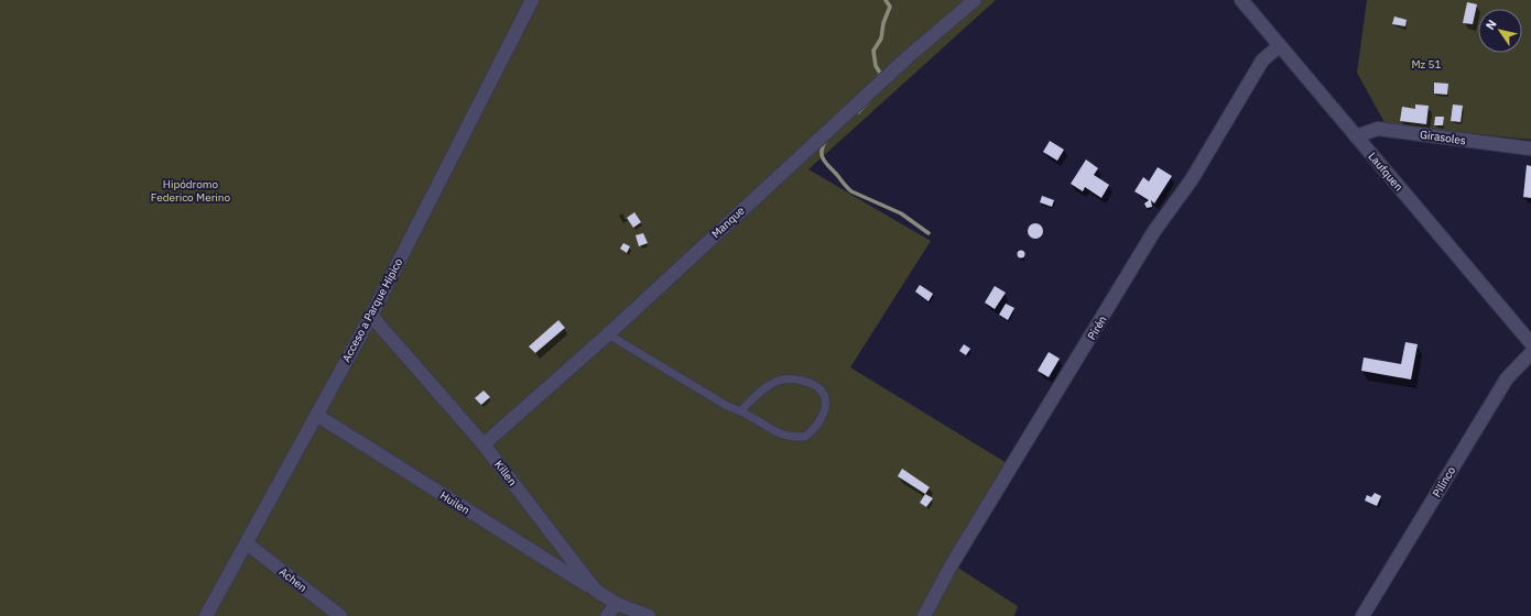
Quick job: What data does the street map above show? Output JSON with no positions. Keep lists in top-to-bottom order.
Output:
{
  "streets": {
    "street": [
      "Girasoles",
      "Laufquen",
      "Manque",
      "Acceso a Parque Hípico",
      "Pirén",
      "Killen",
      "Pilinco",
      "Huilen",
      "Achen"
    ]
  },
  "crossings": [
    ["Girasoles", "Laufquen"],
    ["Laufquen", "Pirén"],
    ["Manque", "Killen"],
    ["Acceso a Parque Hípico", "Killen"],
    ["Acceso a Parque Hípico", "Huilen"],
    ["Acceso a Parque Hípico", "Achen"],
    ["Killen", "Huilen"]
  ],
  "parks": ["Mz 51", "Hipódromo Federico Merino"],
  "north": "top left"
}
